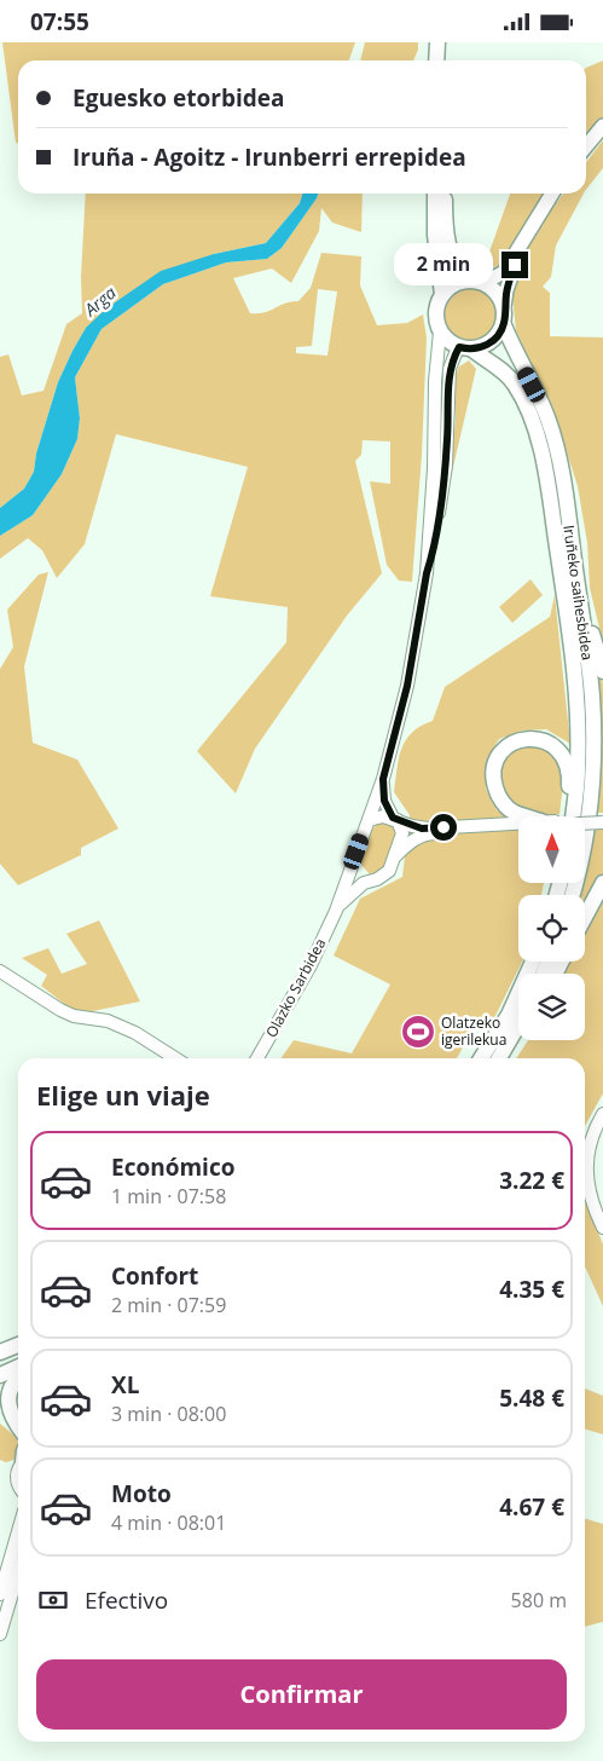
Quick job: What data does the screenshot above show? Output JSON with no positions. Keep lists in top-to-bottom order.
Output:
{
  "streets": {
    "highway": ["Iruñeko saihesbidea"],
    "street": ["Olazko Sarbidea"]
  },
  "water": ["Arga"],
  "places": {
    "sports": ["Olatzeko igerilekua"]
  },
  "north": "top",
  "page": {
    "status": "07:55",
    "banner": ["Eguesko etorbidea", "Iruña - Agoitz - Irunberri errepidea"],
    "bubble": "2 min",
    "heading": "Elige un viaje",
    "list": [
      {
        "name": "Económico",
        "note": "1 min · 07:58",
        "value": "3.22 €"
      },
      {
        "name": "Confort",
        "note": "2 min · 07:59",
        "value": "4.35 €"
      },
      {
        "name": "XL",
        "note": "3 min · 08:00",
        "value": "5.48 €"
      },
      {
        "name": "Moto",
        "note": "4 min · 08:01",
        "value": "4.67 €"
      }
    ],
    "pay": ["Efectivo", "580 m"],
    "buttons": "Confirmar"
  }
}
